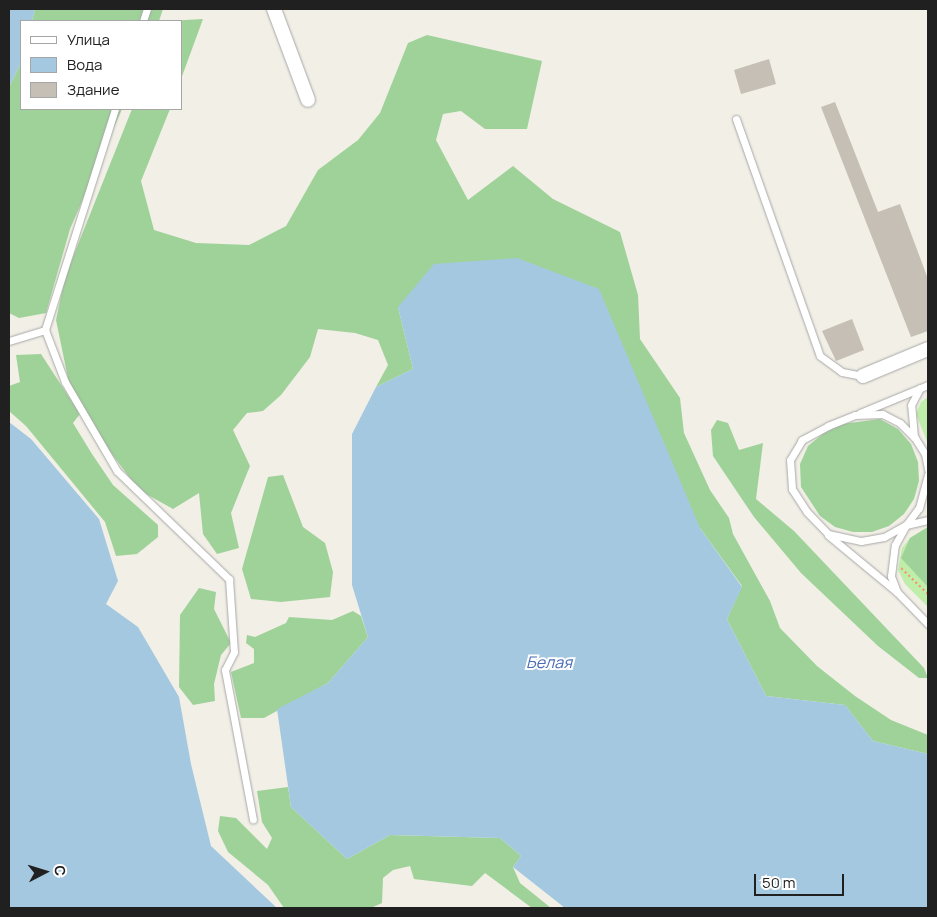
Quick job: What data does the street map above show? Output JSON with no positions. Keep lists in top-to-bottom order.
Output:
{
  "water": ["Белая"],
  "legend": ["Улица", "Вода", "Здание"],
  "scale_bar": "50 m",
  "north": "right"
}
